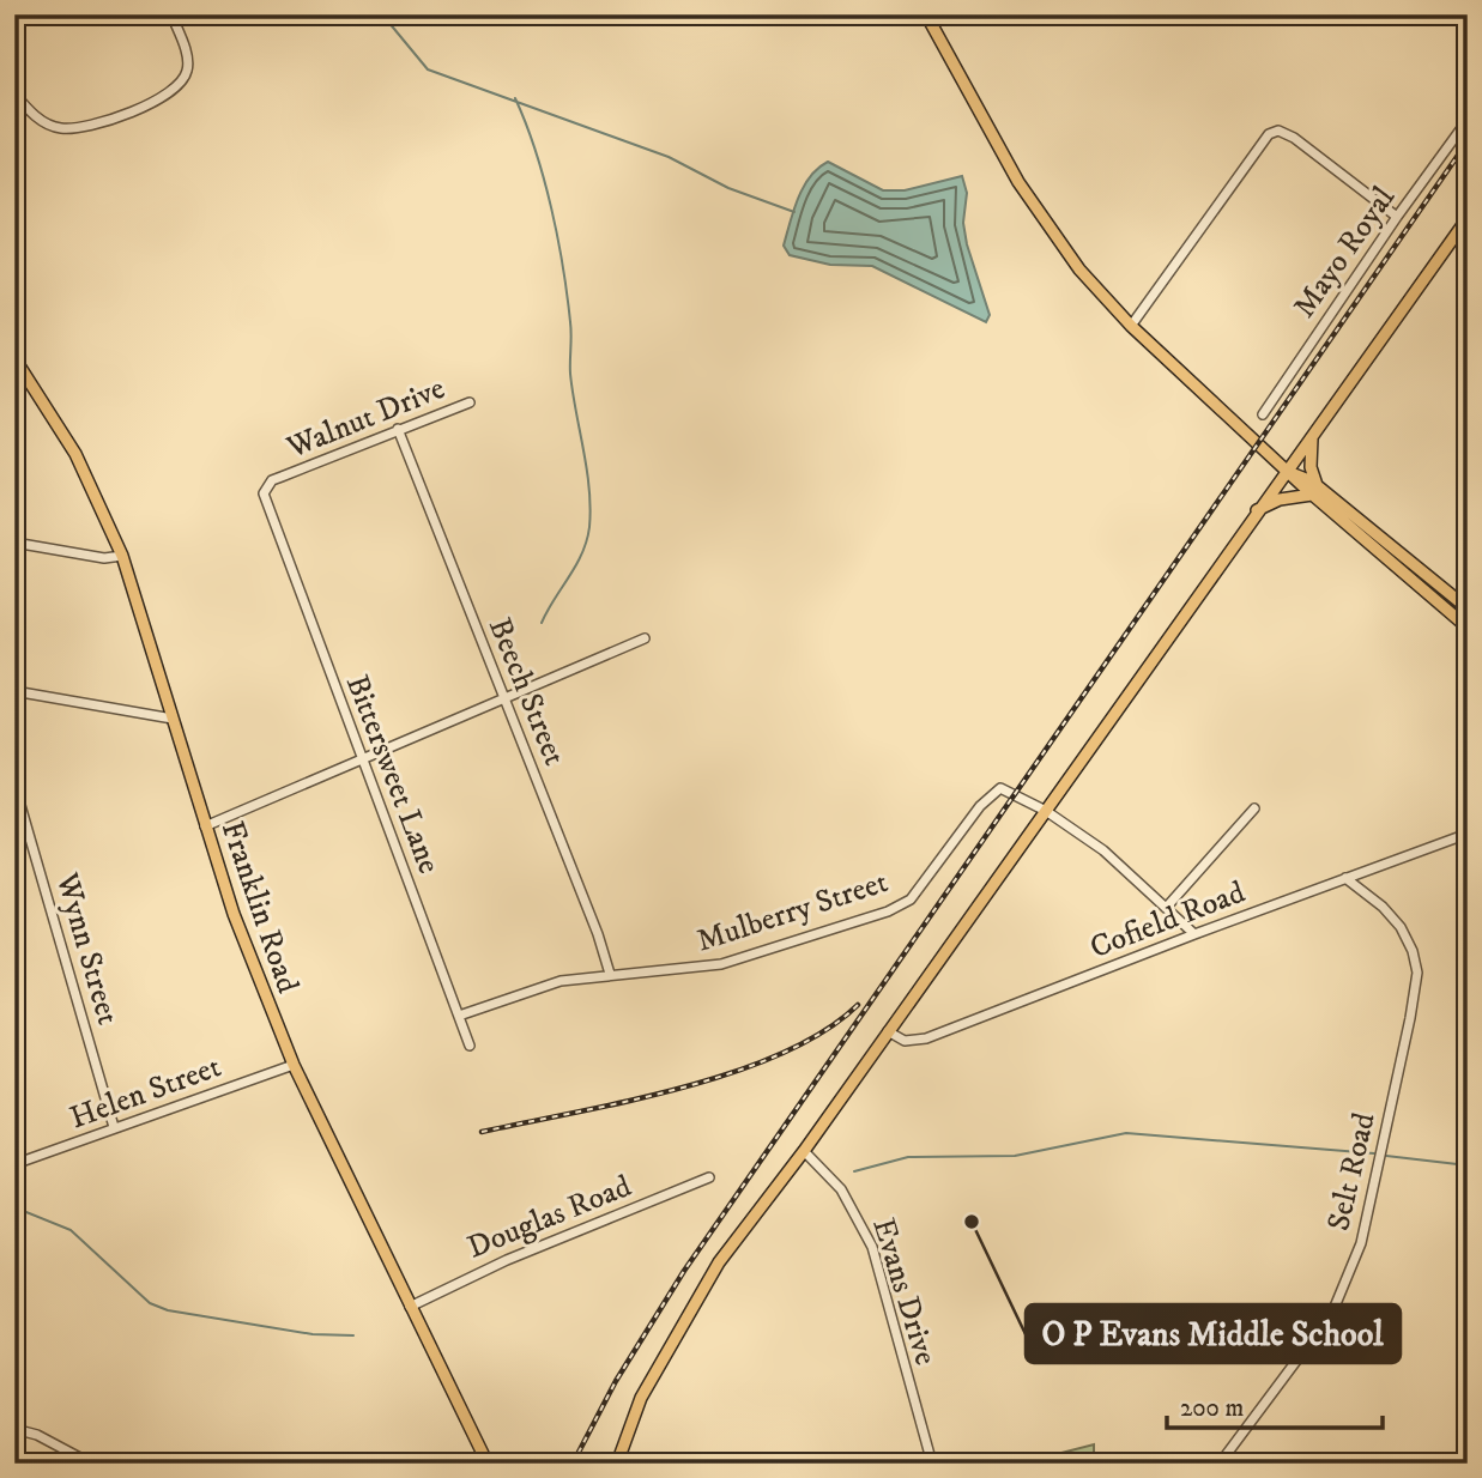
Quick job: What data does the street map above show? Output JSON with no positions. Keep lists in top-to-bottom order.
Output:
{
  "streets": {
    "main road": ["Franklin Road"],
    "street": [
      "Mayo Royal",
      "Walnut Drive",
      "Beech Street",
      "Bittersweet Lane",
      "Mulberry Street",
      "Cofield Road",
      "Wynn Street",
      "Helen Street",
      "Selt Road",
      "Douglas Road",
      "Evans Drive"
    ]
  },
  "crossings": [
    ["Walnut Drive", "Beech Street"],
    ["Walnut Drive", "Bittersweet Lane"],
    ["Beech Street", "Mulberry Street"],
    ["Bittersweet Lane", "Mulberry Street"],
    ["Franklin Road", "Helen Street"],
    ["Franklin Road", "Douglas Road"],
    ["Cofield Road", "Selt Road"],
    ["Wynn Street", "Helen Street"]
  ],
  "places": ["O P Evans Middle School"],
  "scale_bar": "200 m"
}
